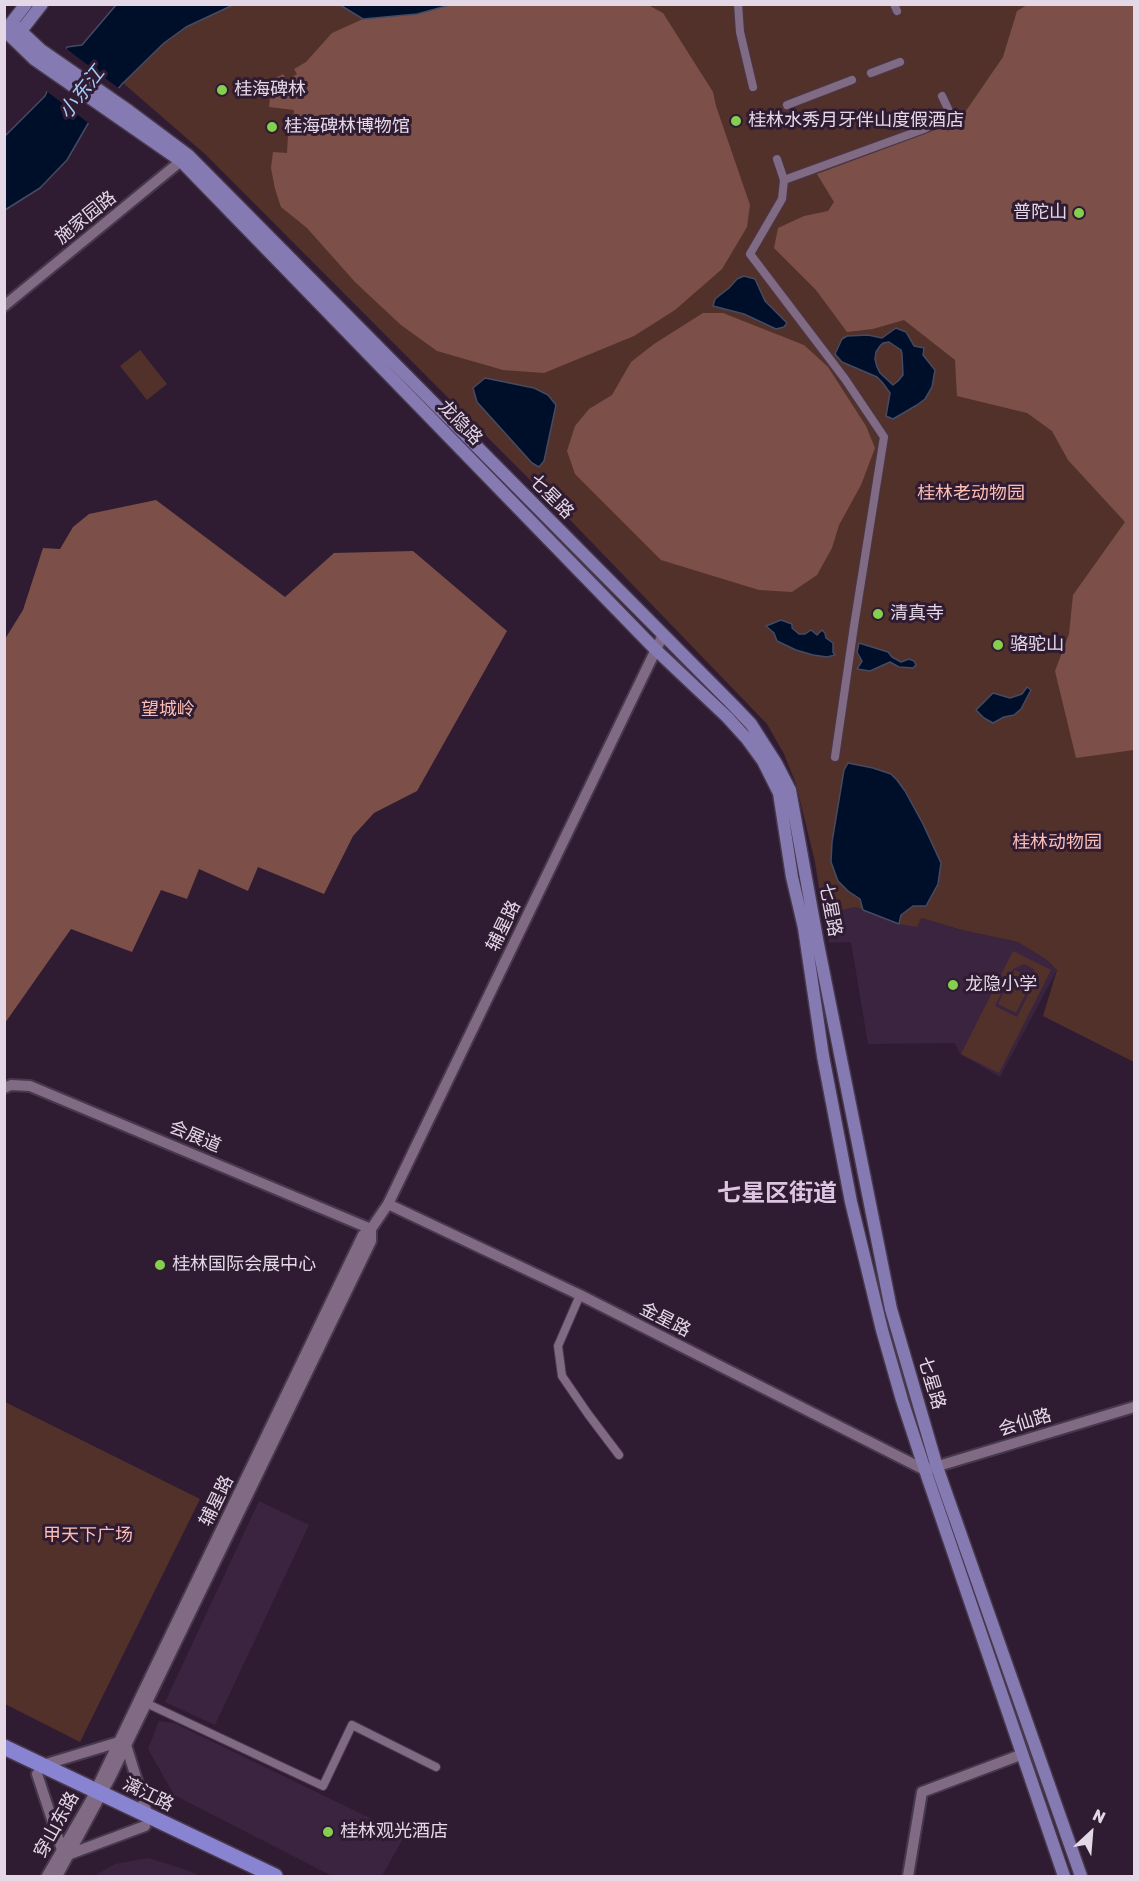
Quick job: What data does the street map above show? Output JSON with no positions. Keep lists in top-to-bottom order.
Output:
{
  "streets": {
    "highway": ["漓江路"],
    "main road": [
      "施家园路",
      "龙隐路",
      "七星路",
      "辅星路",
      "会展道",
      "金星路",
      "会仙路",
      "穿山东路"
    ]
  },
  "crossings": [
    ["施家园路", "龙隐路"],
    ["施家园路", "七星路"],
    ["龙隐路", "七星路"],
    ["龙隐路", "辅星路"],
    ["七星路", "辅星路"],
    ["七星路", "金星路"],
    ["七星路", "会仙路"],
    ["辅星路", "会展道"],
    ["辅星路", "金星路"],
    ["辅星路", "漓江路"],
    ["辅星路", "穿山东路"],
    ["金星路", "会仙路"],
    ["漓江路", "穿山东路"]
  ],
  "districts": ["七星区街道"],
  "water": ["小东江"],
  "parks": [
    "桂林老动物园",
    "望城岭",
    "桂林动物园",
    "甲天下广场"
  ],
  "places": [
    "桂海碑林",
    "桂林水秀月牙伴山度假酒店",
    "桂海碑林博物馆",
    "普陀山",
    "清真寺",
    "骆驼山",
    "龙隐小学",
    "桂林国际会展中心",
    "桂林观光酒店"
  ],
  "north": "top right"
}
